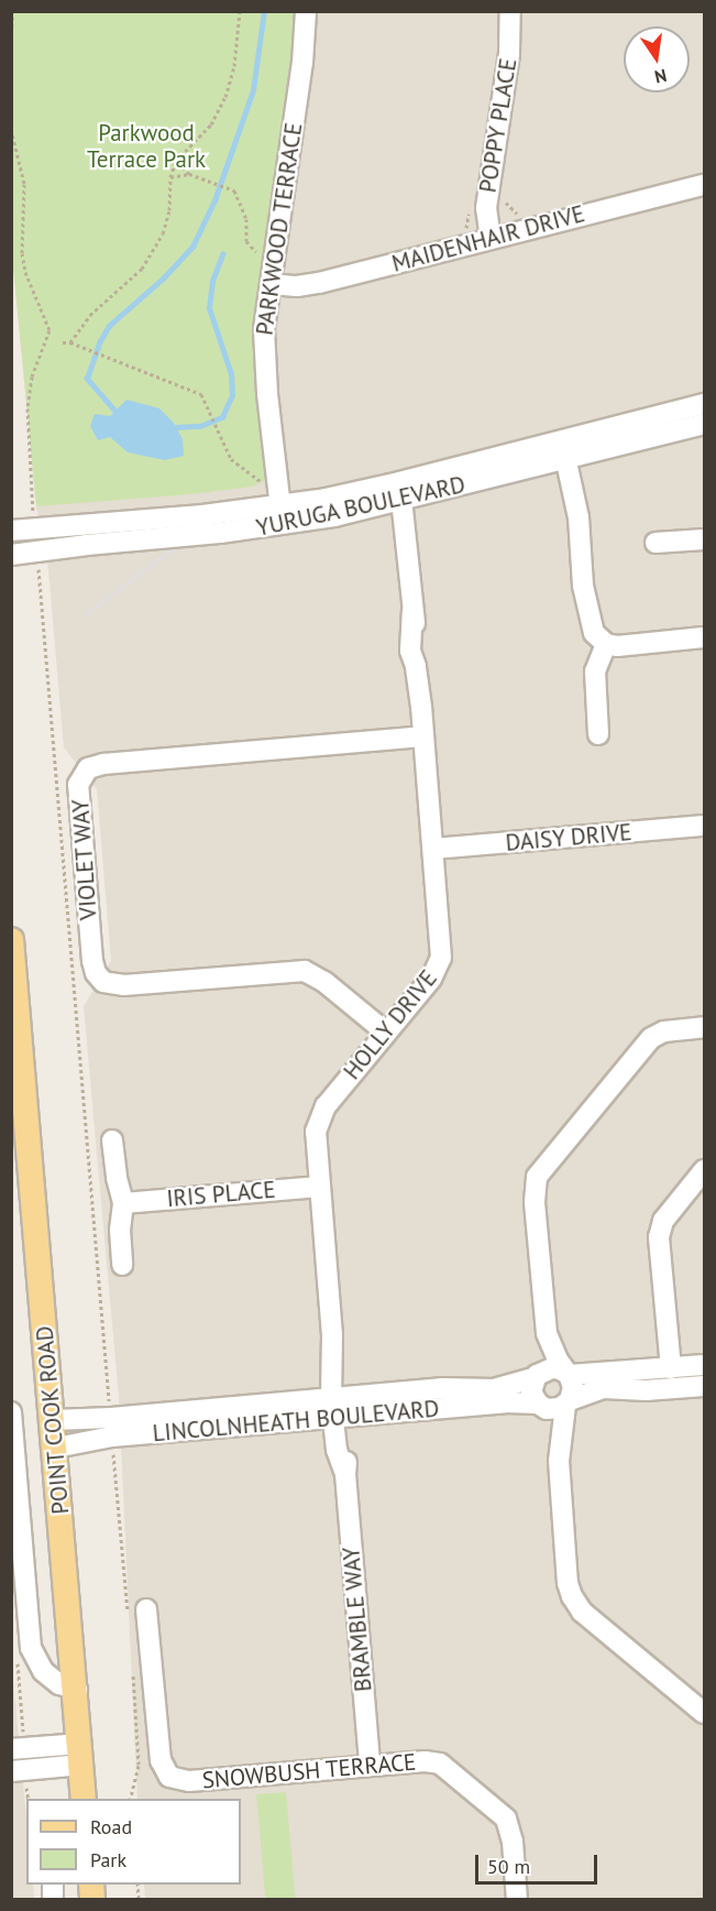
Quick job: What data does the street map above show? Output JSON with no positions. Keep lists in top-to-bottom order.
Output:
{
  "streets": {
    "main road": ["POINT COOK ROAD"],
    "street": [
      "POPPY PLACE",
      "PARKWOOD TERRACE",
      "MAIDENHAIR DRIVE",
      "YURUGA BOULEVARD",
      "DAISY DRIVE",
      "VIOLET WAY",
      "HOLLY DRIVE",
      "IRIS PLACE",
      "LINCOLNHEATH BOULEVARD",
      "BRAMBLE WAY",
      "SNOWBUSH TERRACE"
    ]
  },
  "crossings": [
    ["POPPY PLACE", "MAIDENHAIR DRIVE"],
    ["PARKWOOD TERRACE", "MAIDENHAIR DRIVE"],
    ["PARKWOOD TERRACE", "YURUGA BOULEVARD"],
    ["YURUGA BOULEVARD", "HOLLY DRIVE"],
    ["DAISY DRIVE", "HOLLY DRIVE"],
    ["VIOLET WAY", "HOLLY DRIVE"],
    ["HOLLY DRIVE", "IRIS PLACE"],
    ["HOLLY DRIVE", "LINCOLNHEATH BOULEVARD"],
    ["HOLLY DRIVE", "BRAMBLE WAY"],
    ["POINT COOK ROAD", "LINCOLNHEATH BOULEVARD"],
    ["LINCOLNHEATH BOULEVARD", "BRAMBLE WAY"],
    ["BRAMBLE WAY", "SNOWBUSH TERRACE"]
  ],
  "parks": ["Parkwood Terrace Park"],
  "legend": ["Road", "Park"],
  "scale_bar": "50 m",
  "north": "bottom"
}
